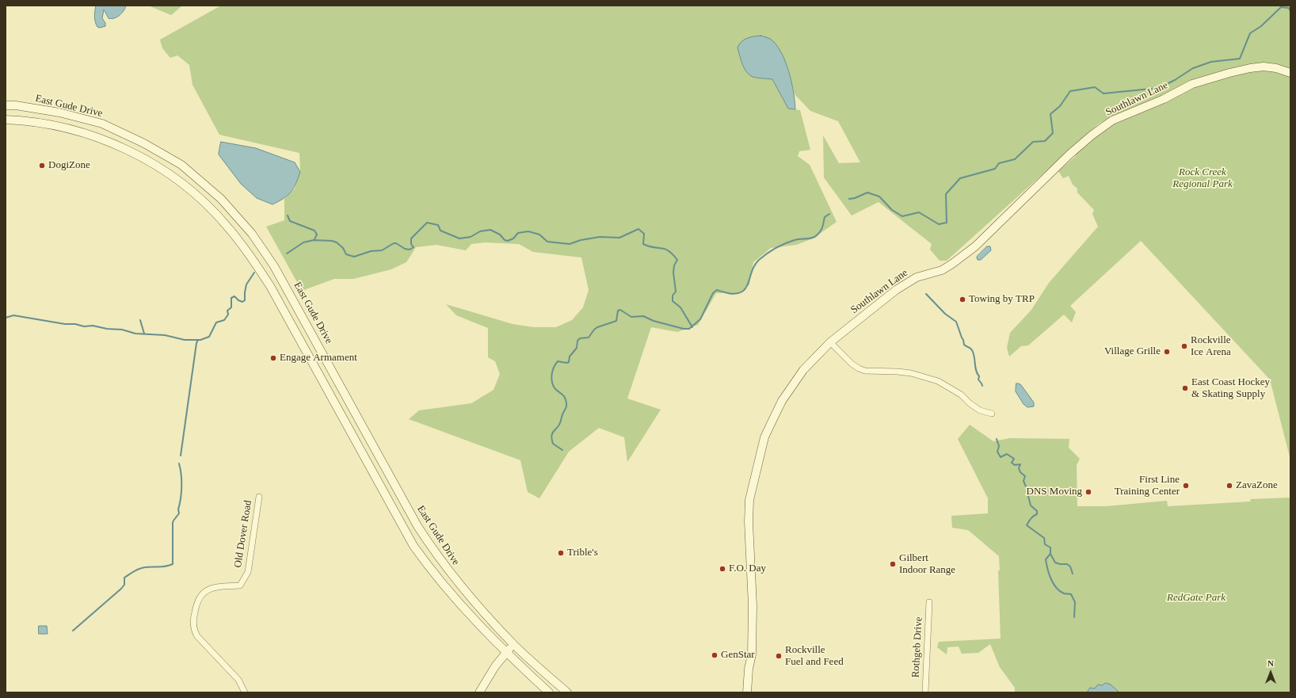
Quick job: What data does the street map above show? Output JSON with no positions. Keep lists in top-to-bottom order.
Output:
{
  "streets": {
    "main road": ["Southlawn Lane", "East Gude Drive"],
    "street": ["Old Dover Road", "Rothgeb Drive"]
  },
  "parks": ["Rock Creek Regional Park", "RedGate Park"],
  "places": [
    "DogiZone",
    "Towing by TRP",
    "Rockville Ice Arena",
    "Village Grille",
    "Engage Armament",
    "East Coast Hockey & Skating Supply",
    "First Line Training Center",
    "ZavaZone",
    "DNS Moving",
    "Trible's",
    "Gilbert Indoor Range",
    "F.O. Day",
    "GenStar",
    "Rockville Fuel and Feed"
  ],
  "north": "top"
}
